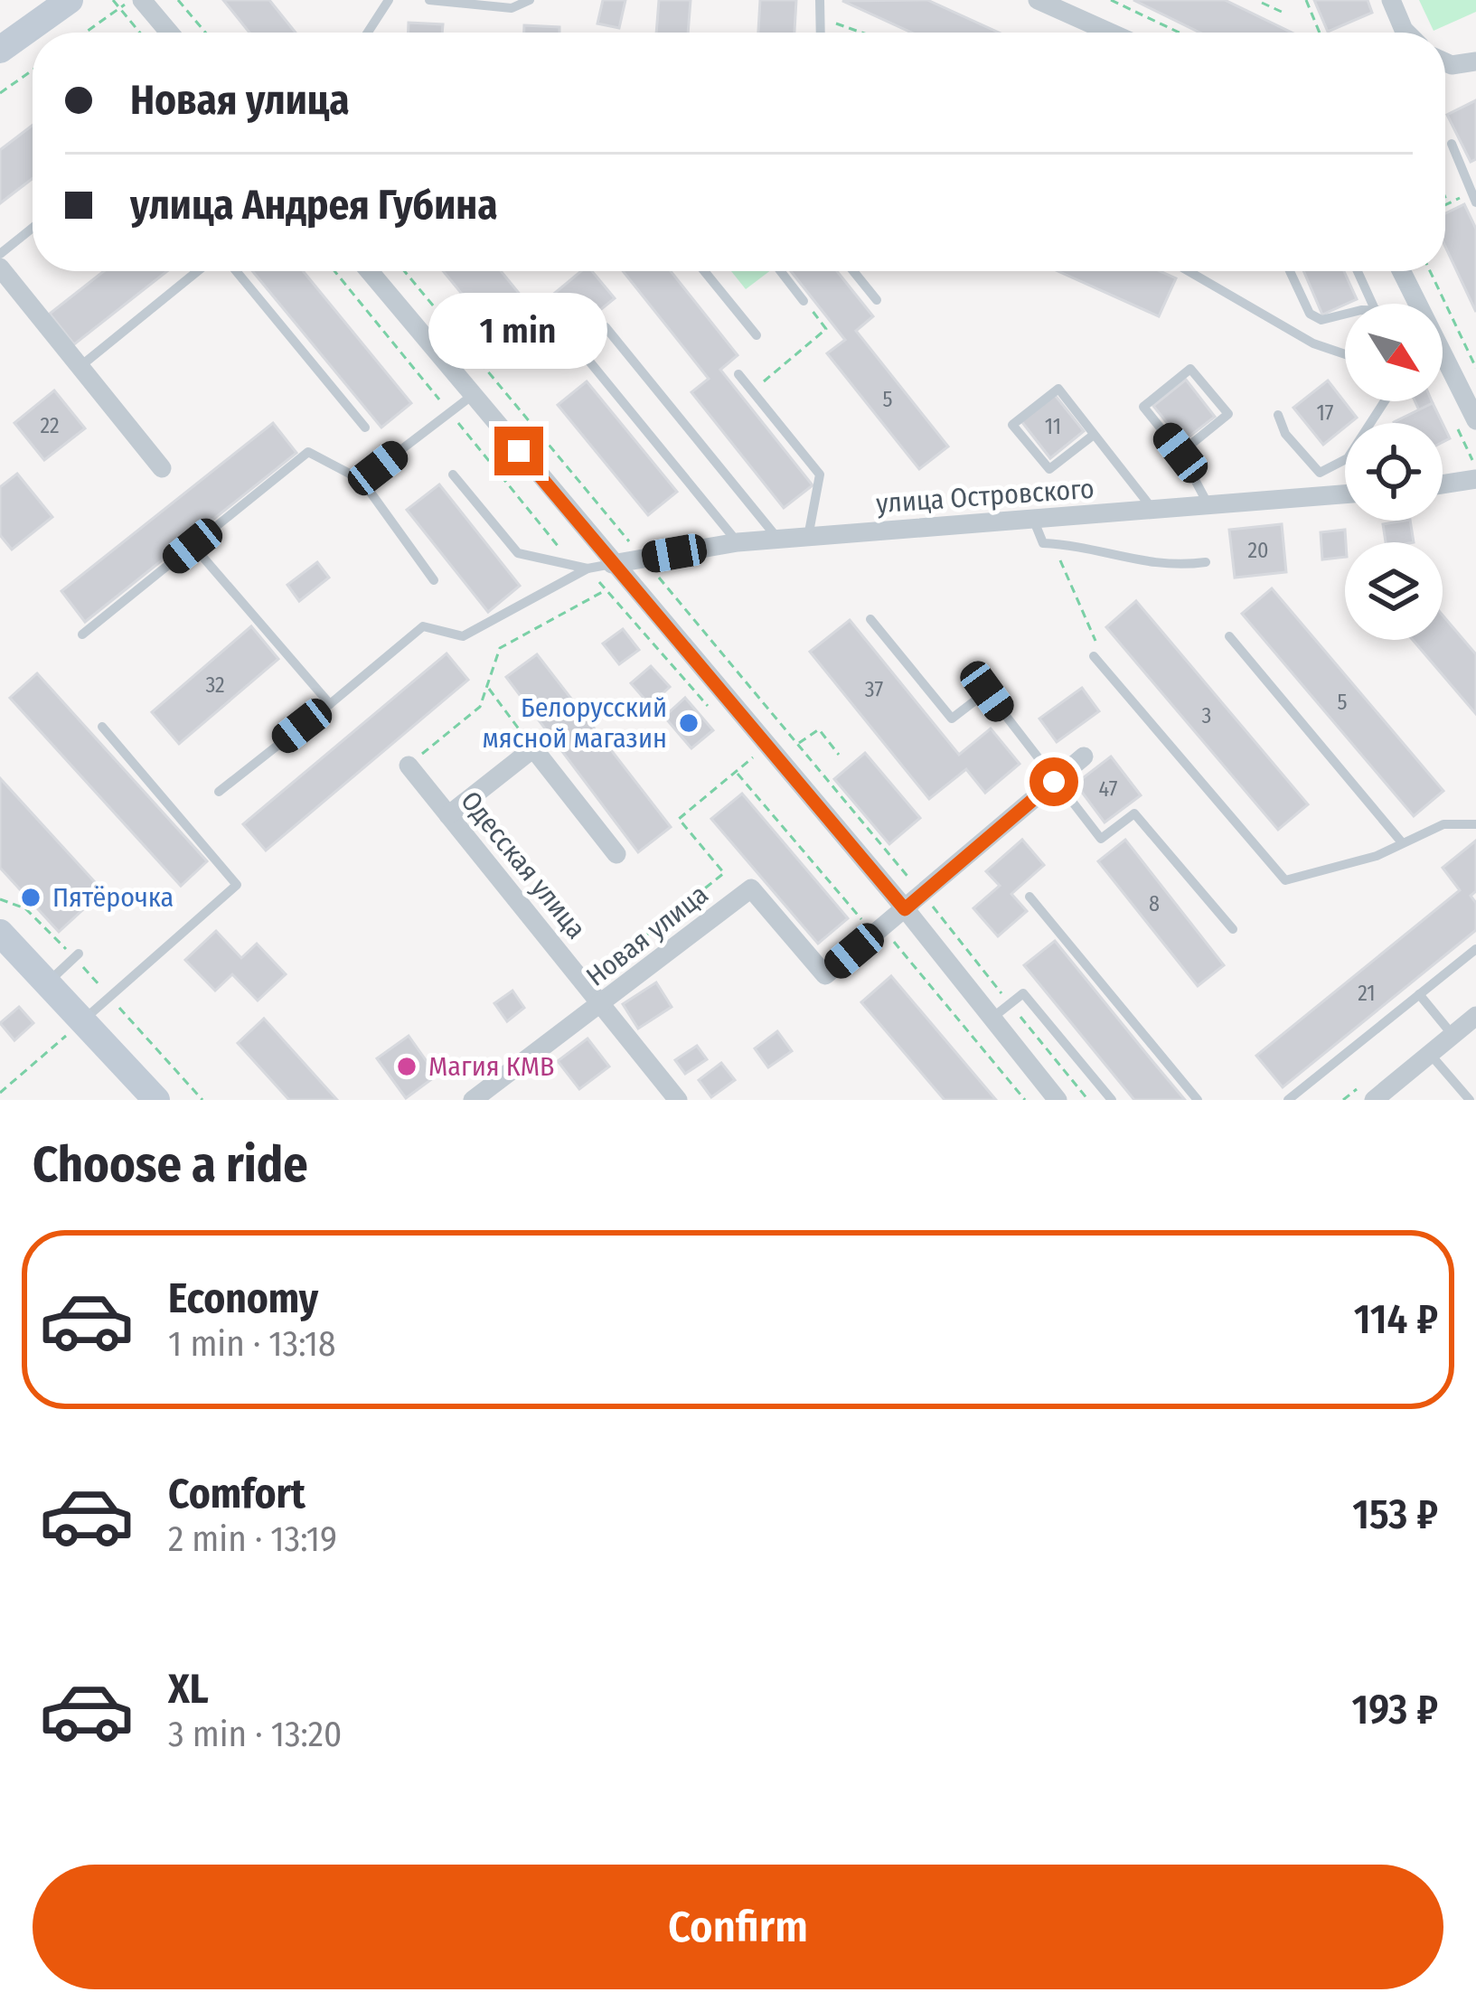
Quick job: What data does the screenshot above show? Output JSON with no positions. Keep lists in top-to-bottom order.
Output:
{
  "streets": {
    "street": ["улица Островского", "Одесская улица", "Новая улица"]
  },
  "crossings": [
    ["Одесская улица", "Новая улица"]
  ],
  "places": ["Белорусский мясной магазин", "Пятёрочка", "Магия КМВ"],
  "house_numbers": [
    "5",
    "17",
    "22",
    "11",
    "20",
    "32",
    "37",
    "5",
    "3",
    "47",
    "8",
    "21"
  ],
  "north": "bottom right",
  "page": {
    "banner": ["Новая улица", "улица Андрея Губина"],
    "bubble": "1 min",
    "heading": "Choose a ride",
    "list": [
      {
        "name": "Economy",
        "note": "1 min · 13:18",
        "value": "114 ₽"
      },
      {
        "name": "Comfort",
        "note": "2 min · 13:19",
        "value": "153 ₽"
      },
      {
        "name": "XL",
        "note": "3 min · 13:20",
        "value": "193 ₽"
      }
    ],
    "buttons": "Confirm"
  }
}
